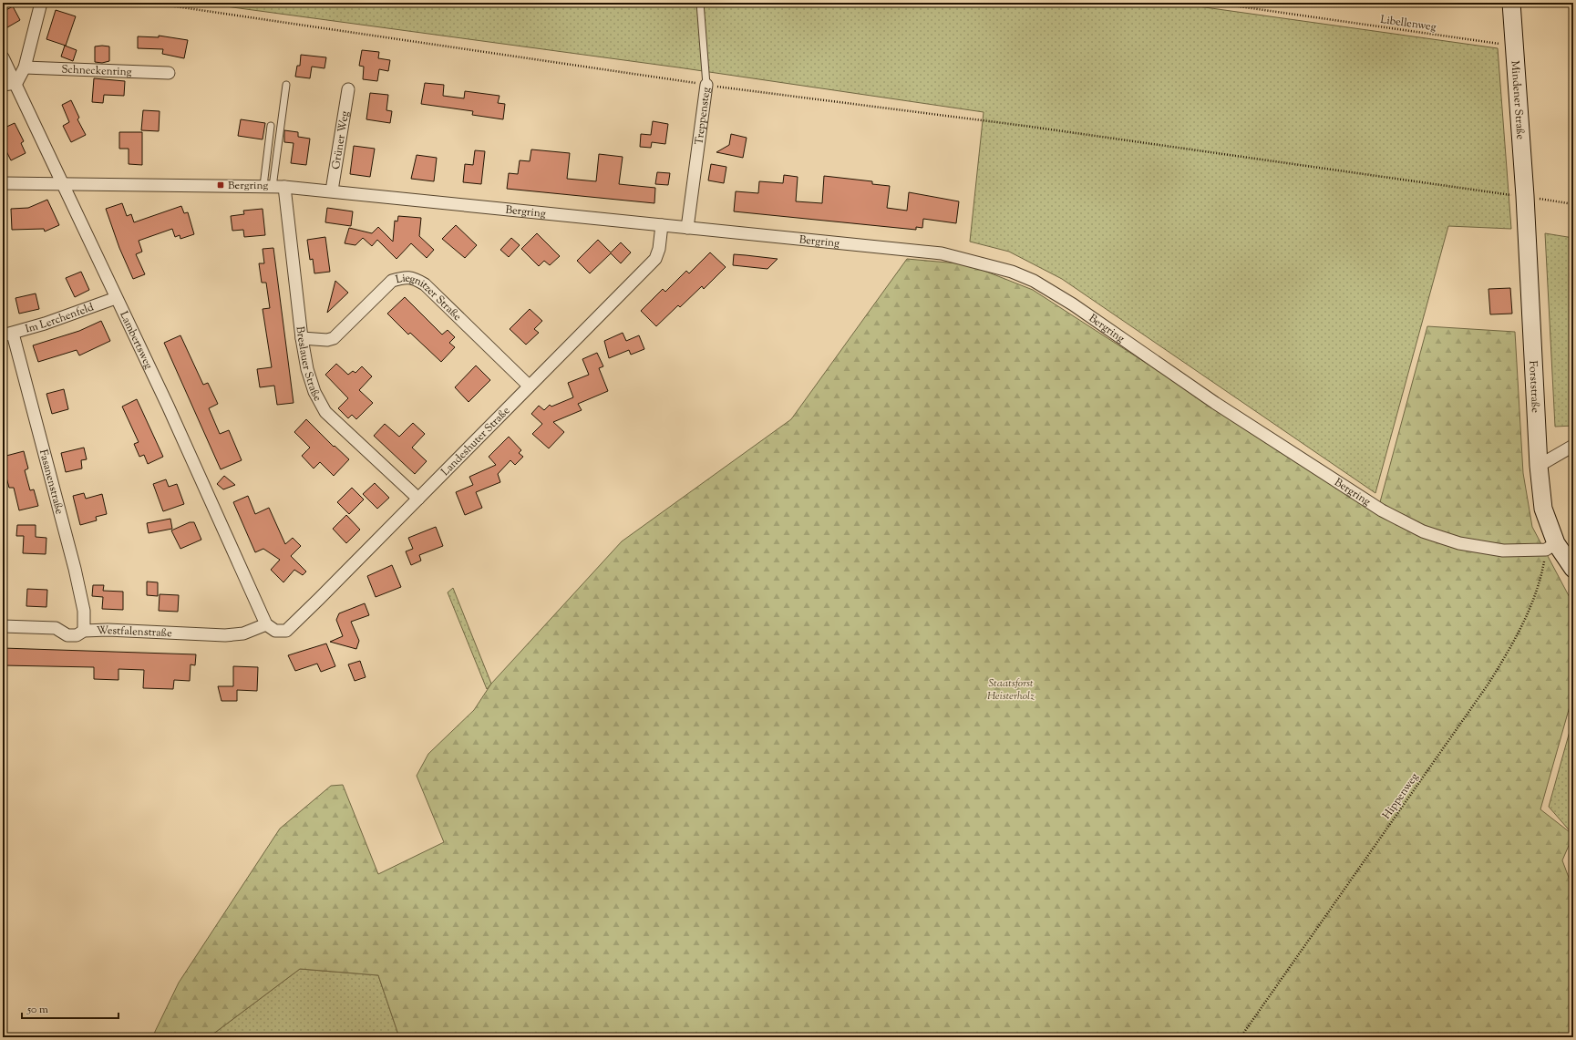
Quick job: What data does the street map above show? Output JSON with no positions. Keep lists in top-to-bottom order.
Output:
{
  "streets": {
    "street": [
      "Schneckenring",
      "Mindener Straße",
      "Treppensteg",
      "Grüner Weg",
      "Bergring",
      "Liegnitzer Straße",
      "Im Lerchenfeld",
      "Lambertsweg",
      "Breslauer Straße",
      "Forststraße",
      "Landeshuter Straße",
      "Fasanenstraße",
      "Westfalenstraße"
    ],
    "path": ["Libellenweg", "Hippenweg"]
  },
  "crossings": [
    ["Libellenweg", "Mindener Straße"],
    ["Mindener Straße", "Forststraße"],
    ["Treppensteg", "Bergring"],
    ["Grüner Weg", "Bergring"],
    ["Bergring", "Lambertsweg"],
    ["Bergring", "Breslauer Straße"],
    ["Bergring", "Forststraße"],
    ["Bergring", "Landeshuter Straße"],
    ["Bergring", "Hippenweg"],
    ["Liegnitzer Straße", "Breslauer Straße"],
    ["Liegnitzer Straße", "Landeshuter Straße"],
    ["Im Lerchenfeld", "Lambertsweg"],
    ["Im Lerchenfeld", "Fasanenstraße"],
    ["Lambertsweg", "Landeshuter Straße"],
    ["Lambertsweg", "Westfalenstraße"],
    ["Breslauer Straße", "Landeshuter Straße"],
    ["Forststraße", "Hippenweg"],
    ["Landeshuter Straße", "Westfalenstraße"],
    ["Fasanenstraße", "Westfalenstraße"]
  ],
  "parks": ["Staatsforst Heisterholz"],
  "places": {
    "transit": ["Bergring"]
  },
  "scale_bar": "50 m"
}
